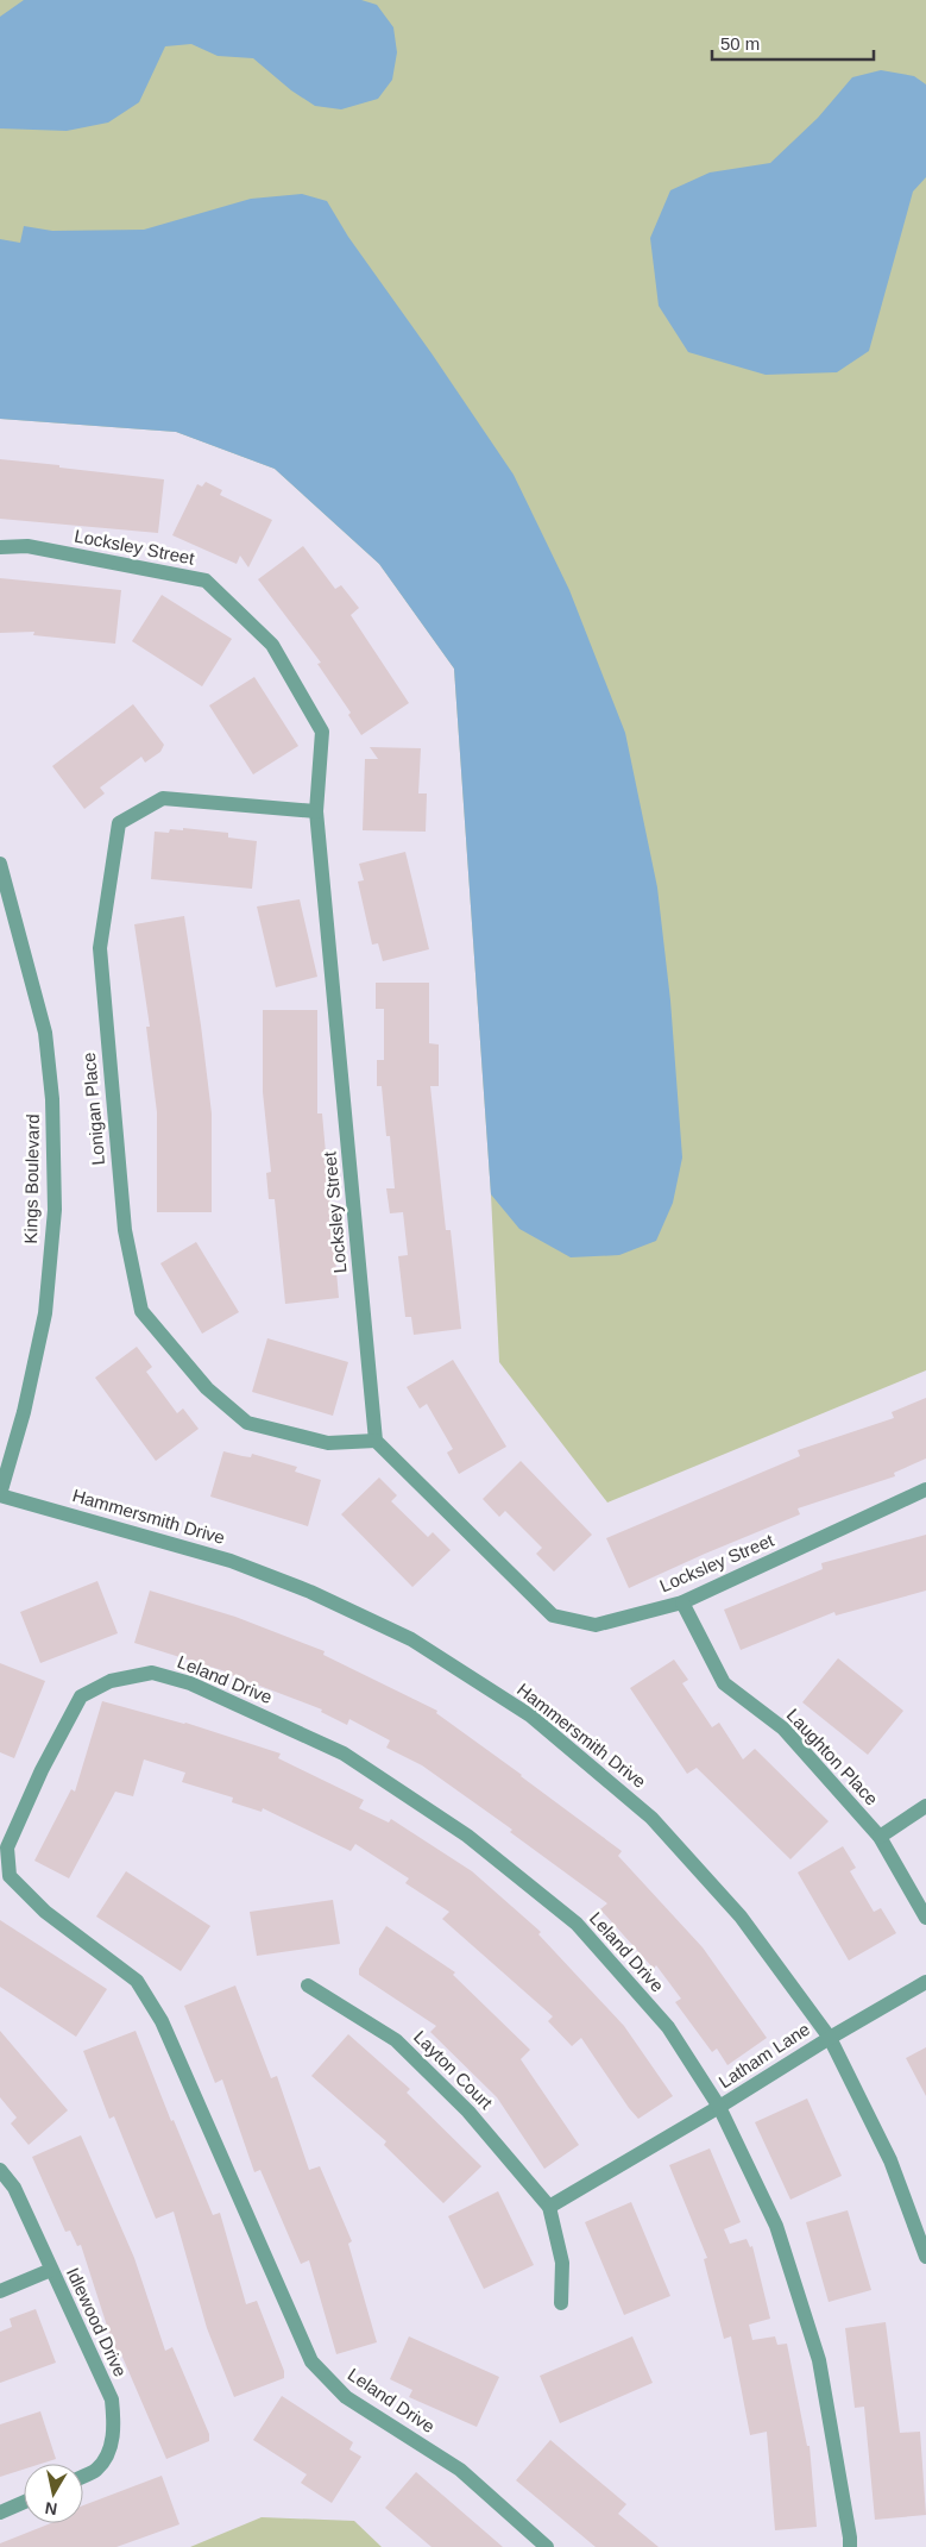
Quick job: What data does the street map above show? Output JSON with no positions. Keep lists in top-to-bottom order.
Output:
{
  "streets": {
    "street": [
      "Locksley Street",
      "Lonigan Place",
      "Kings Boulevard",
      "Hammersmith Drive",
      "Leland Drive",
      "Laughton Place",
      "Latham Lane",
      "Layton Court",
      "Idlewood Drive"
    ]
  },
  "crossings": [
    ["Locksley Street", "Lonigan Place"],
    ["Locksley Street", "Laughton Place"],
    ["Kings Boulevard", "Hammersmith Drive"],
    ["Hammersmith Drive", "Latham Lane"],
    ["Leland Drive", "Latham Lane"]
  ],
  "scale_bar": "50 m",
  "north": "bottom"
}
